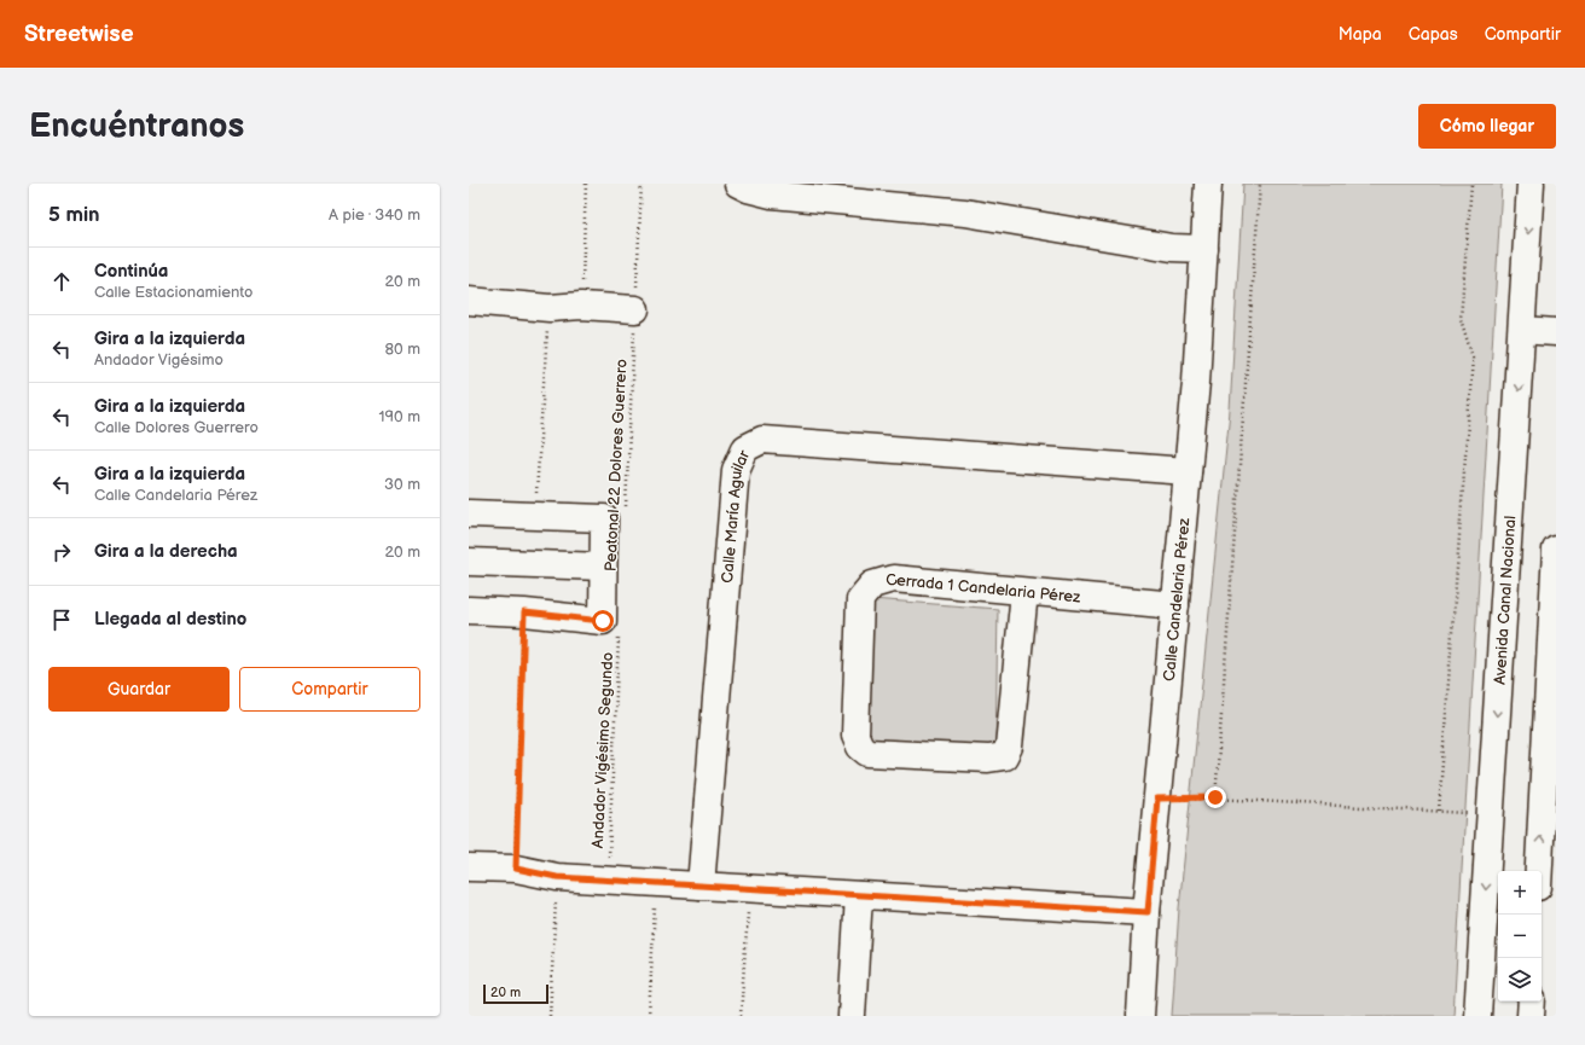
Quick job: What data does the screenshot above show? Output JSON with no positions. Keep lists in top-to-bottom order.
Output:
{
  "streets": {
    "street": [
      "Calle María Aguilar",
      "Cerrada 1 Candelaria Pérez",
      "Calle Candelaria Pérez",
      "Avenida Canal Nacional"
    ],
    "path": ["Peatonal 22 Dolores Guerrero", "Andador Vigésimo Segundo"]
  },
  "crossings": [
    ["Calle María Aguilar", "Calle Candelaria Pérez"],
    ["Cerrada 1 Candelaria Pérez", "Calle Candelaria Pérez"]
  ],
  "scale_bar": "20 m",
  "page": {
    "header": "Streetwise",
    "nav": ["Mapa", "Capas", "Compartir"],
    "buttons": [
      "Cómo llegar",
      ["Guardar", "Compartir"]
    ],
    "title": "Encuéntranos",
    "heading": ["5 min", "A pie · 340 m"],
    "list": [
      ["Continúa", "Calle Estacionamiento", "20 m"],
      ["Gira a la izquierda", "Andador Vigésimo", "80 m"],
      ["Gira a la izquierda", "Calle Dolores Guerrero", "190 m"],
      ["Gira a la izquierda", "Calle Candelaria Pérez", "30 m"],
      ["Gira a la derecha", "20 m"],
      "Llegada al destino"
    ],
    "map_buttons": ["+", "−"],
    "scale": "20 m"
  }
}
